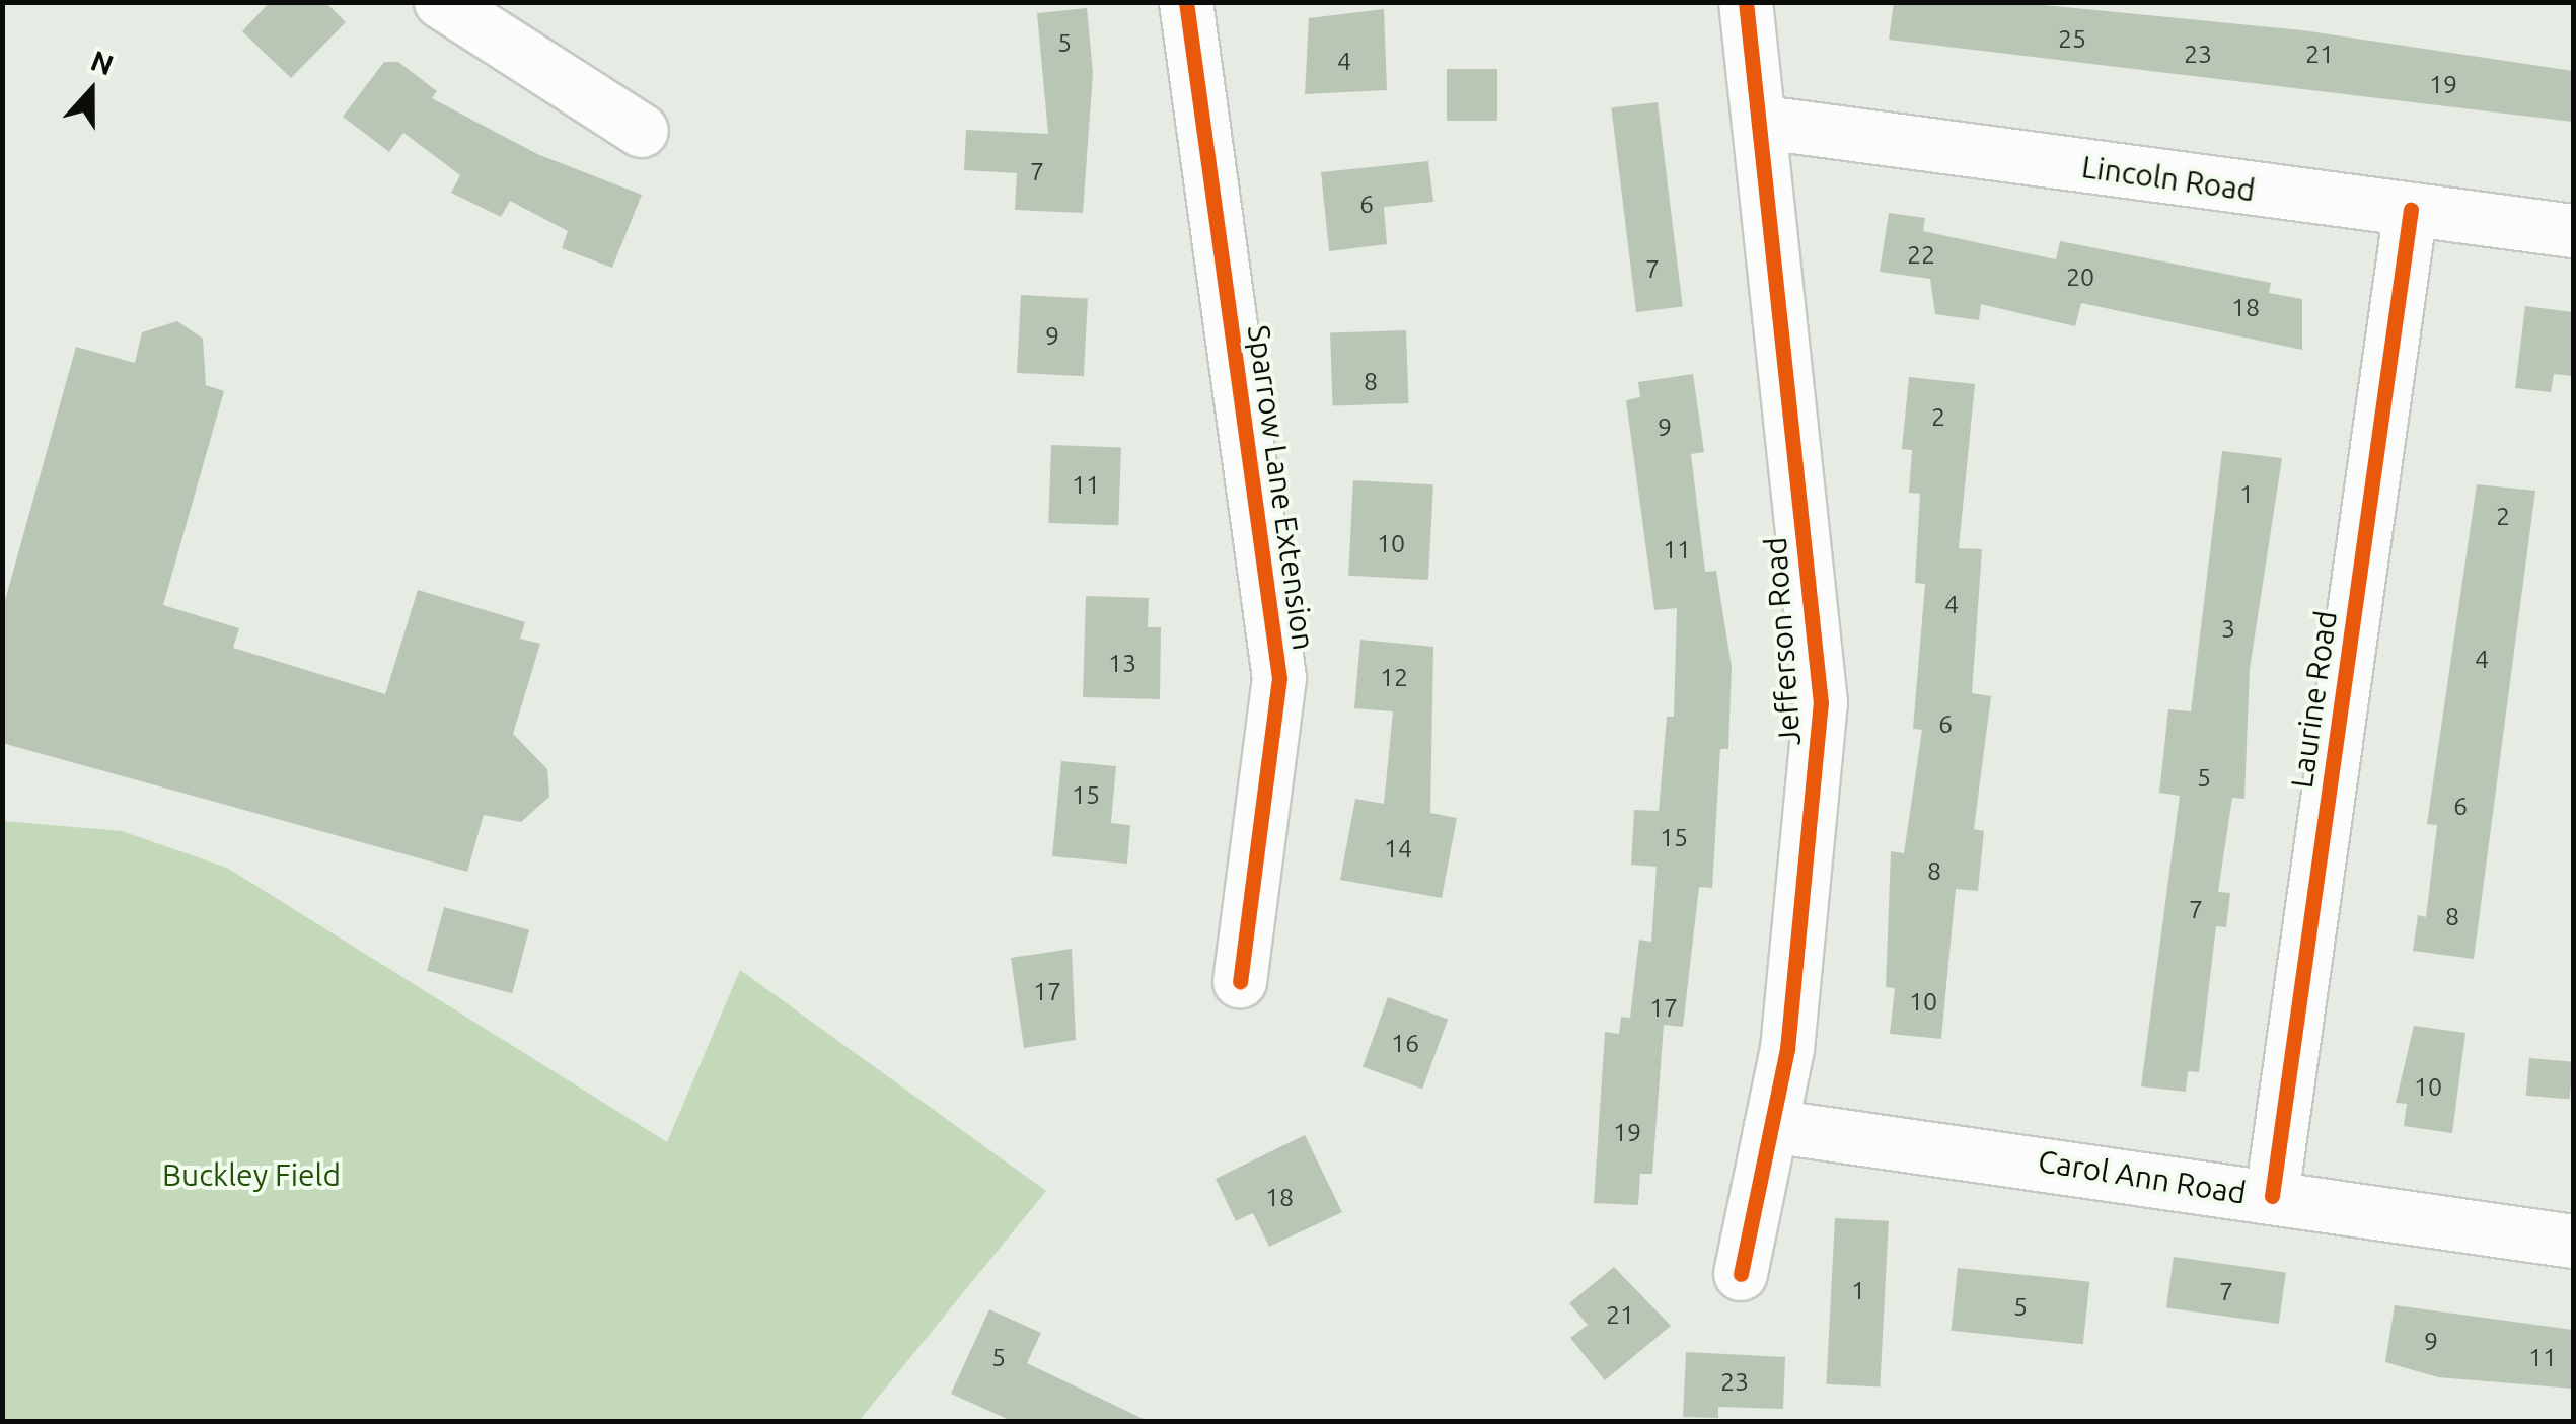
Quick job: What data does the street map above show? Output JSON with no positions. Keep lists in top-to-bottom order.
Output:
{
  "streets": {
    "street": [
      "Lincoln Road",
      "Sparrow Lane Extension",
      "Jefferson Road",
      "Laurine Road",
      "Carol Ann Road"
    ]
  },
  "crossings": [
    ["Lincoln Road", "Jefferson Road"],
    ["Lincoln Road", "Laurine Road"],
    ["Jefferson Road", "Carol Ann Road"],
    ["Laurine Road", "Carol Ann Road"]
  ],
  "parks": ["Buckley Field"],
  "house_numbers": [
    "25",
    "5",
    "23",
    "21",
    "4",
    "19",
    "7",
    "6",
    "22",
    "7",
    "20",
    "18",
    "9",
    "8",
    "2",
    "9",
    "11",
    "1",
    "2",
    "10",
    "11",
    "4",
    "3",
    "4",
    "13",
    "12",
    "6",
    "5",
    "15",
    "6",
    "15",
    "14",
    "8",
    "7",
    "8",
    "17",
    "10",
    "17",
    "16",
    "10",
    "19",
    "18",
    "1",
    "7",
    "5",
    "21",
    "9",
    "5",
    "11",
    "23"
  ],
  "north": "top"
}
